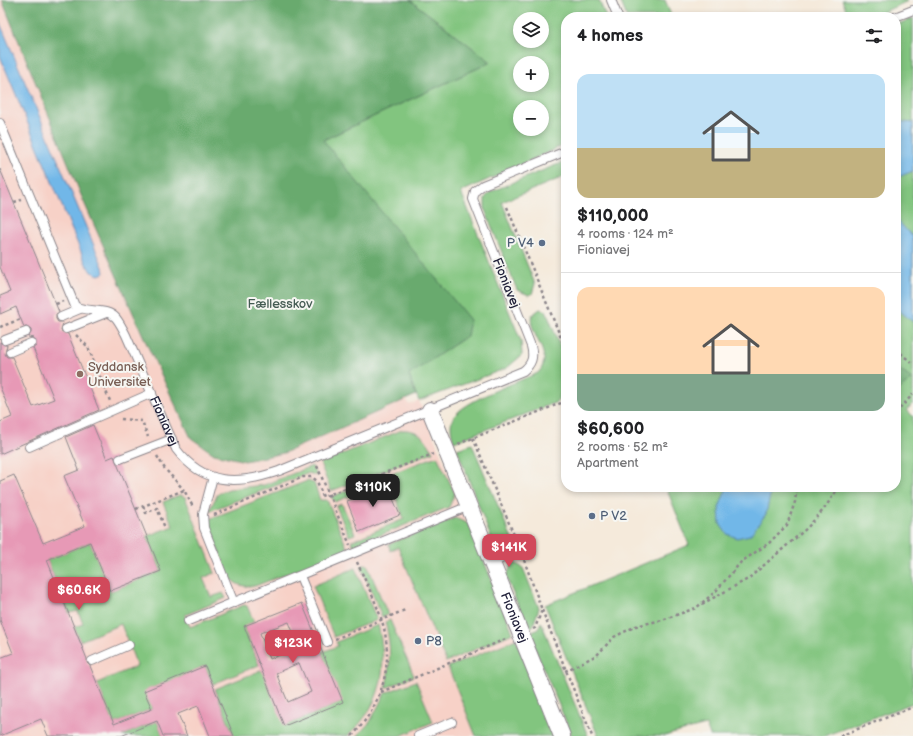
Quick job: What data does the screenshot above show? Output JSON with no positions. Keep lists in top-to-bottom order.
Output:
{
  "streets": {
    "street": ["Fioniavej"]
  },
  "parks": ["Fællesskov"],
  "places": [
    "P V4",
    "Syddansk Universitet",
    "P V2",
    "P8"
  ],
  "page": {
    "map_buttons": ["+", "−"],
    "heading": "4 homes",
    "list": [
      {
        "name": "$110,000",
        "note": "4 rooms · 124 m² · Fioniavej"
      },
      {
        "name": "$60,600",
        "note": "2 rooms · 52 m² · Apartment"
      }
    ],
    "price": [
      "$110K",
      "$141K",
      "$60.6K",
      "$123K"
    ]
  }
}
